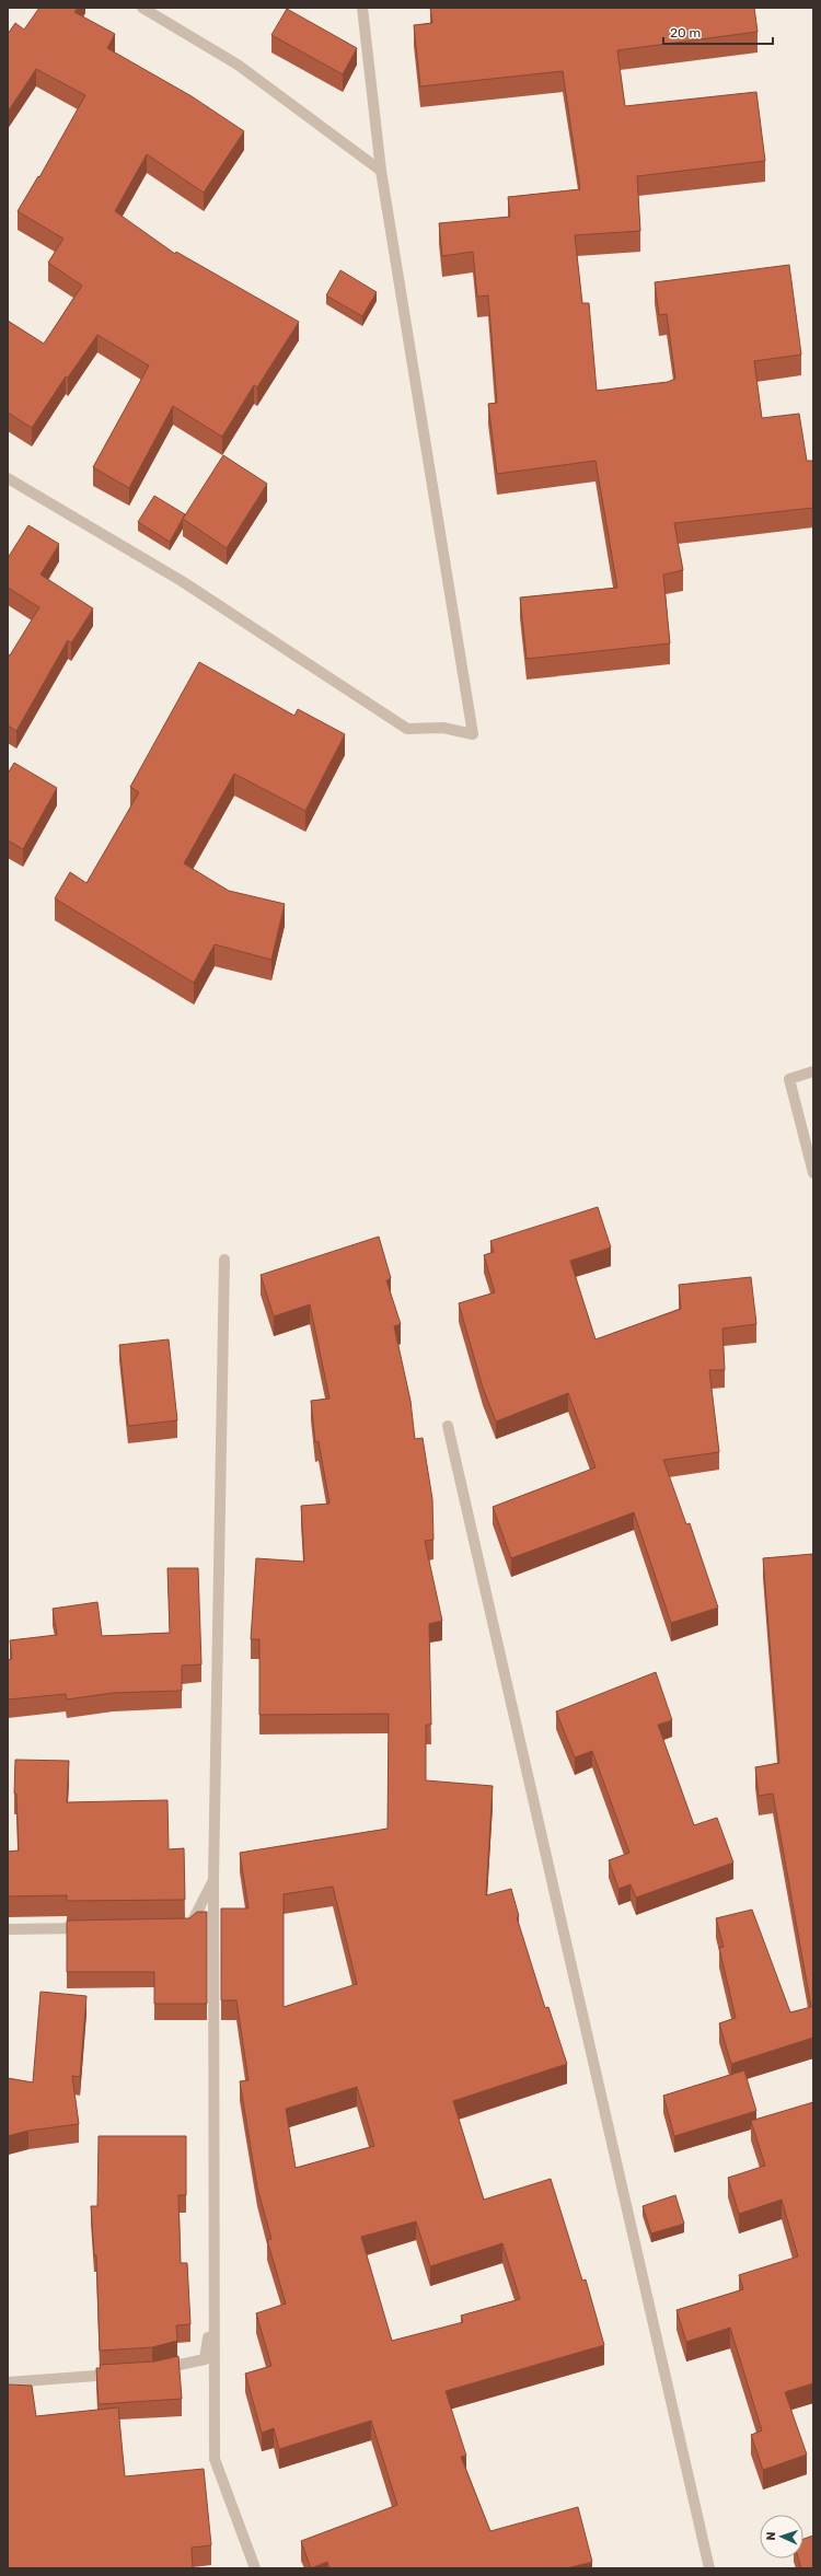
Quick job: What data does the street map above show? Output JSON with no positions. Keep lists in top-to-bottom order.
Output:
{
  "scale_bar": "20 m",
  "north": "left"
}
